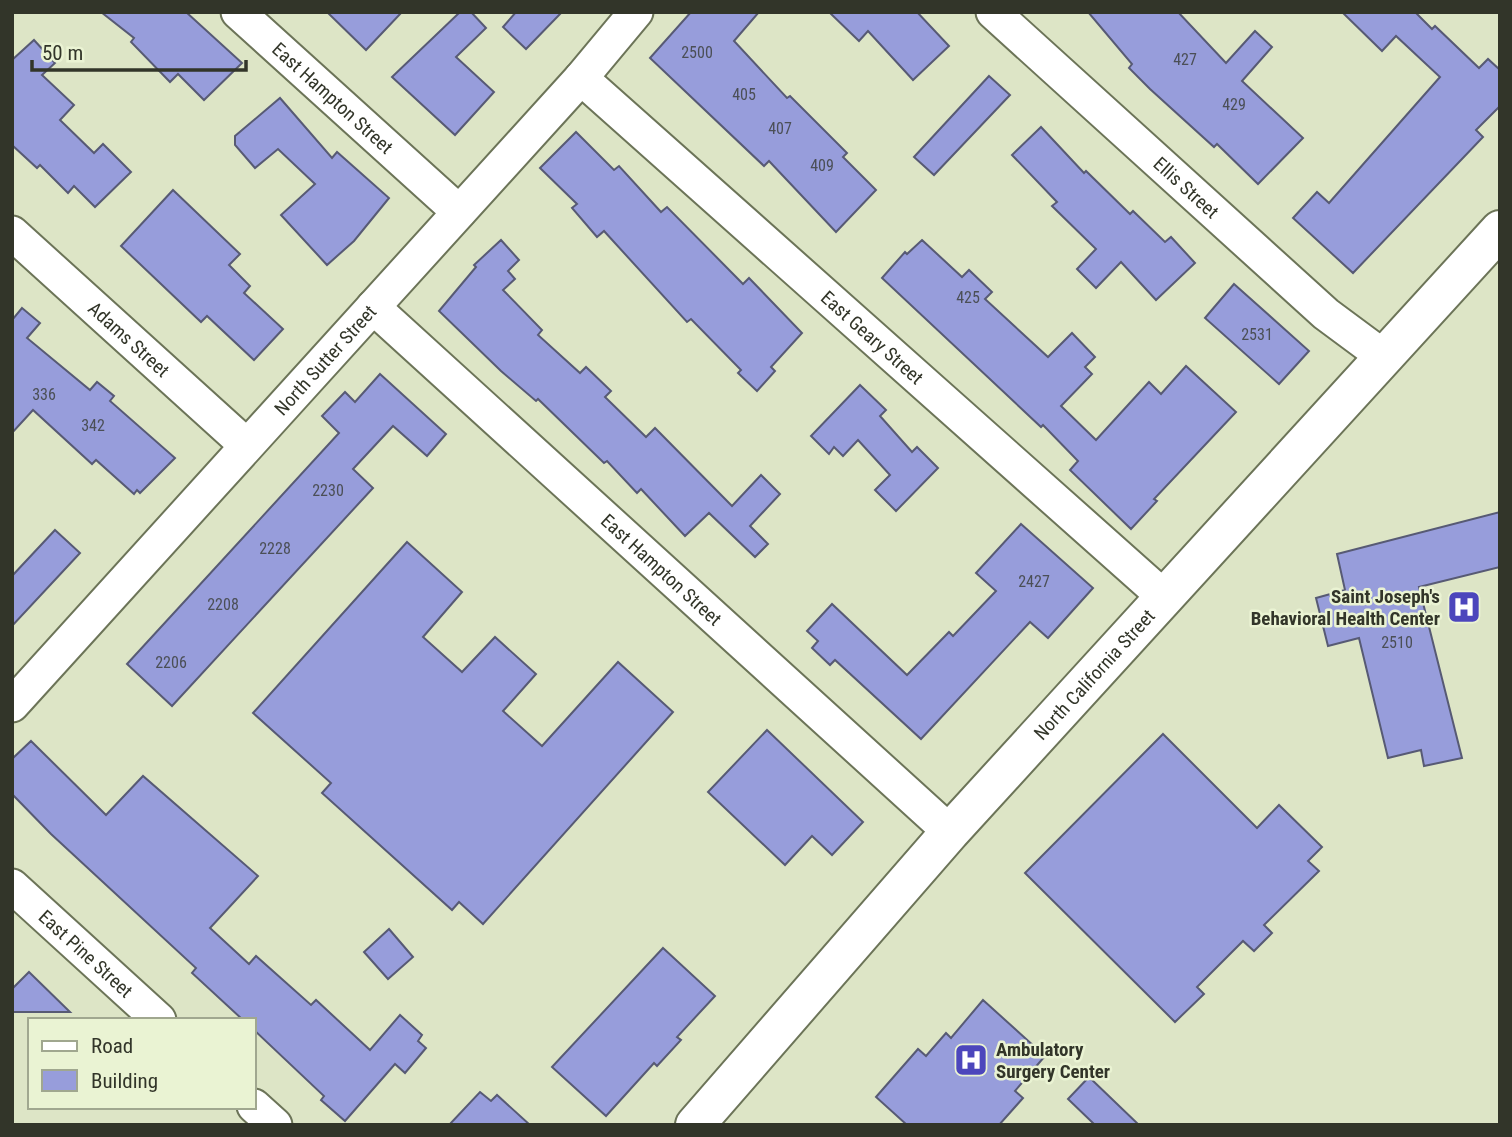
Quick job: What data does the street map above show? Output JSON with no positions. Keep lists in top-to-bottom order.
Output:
{
  "streets": {
    "street": [
      "East Hampton Street",
      "Ellis Street",
      "East Geary Street",
      "Adams Street",
      "North Sutter Street",
      "North California Street",
      "East Pine Street"
    ]
  },
  "crossings": [
    ["East Hampton Street", "North Sutter Street"],
    ["East Hampton Street", "North California Street"],
    ["Ellis Street", "North California Street"],
    ["East Geary Street", "North Sutter Street"],
    ["East Geary Street", "North California Street"],
    ["Adams Street", "North Sutter Street"]
  ],
  "places": {
    "hospital": ["Saint Joseph's Behavioral Health Center", "Ambulatory Surgery Center"]
  },
  "house_numbers": [
    "2500",
    "427",
    "405",
    "429",
    "407",
    "409",
    "425",
    "2531",
    "336",
    "342",
    "2230",
    "2228",
    "2427",
    "2208",
    "2510",
    "2206"
  ],
  "legend": ["Road", "Building"],
  "scale_bar": "50 m"
}
